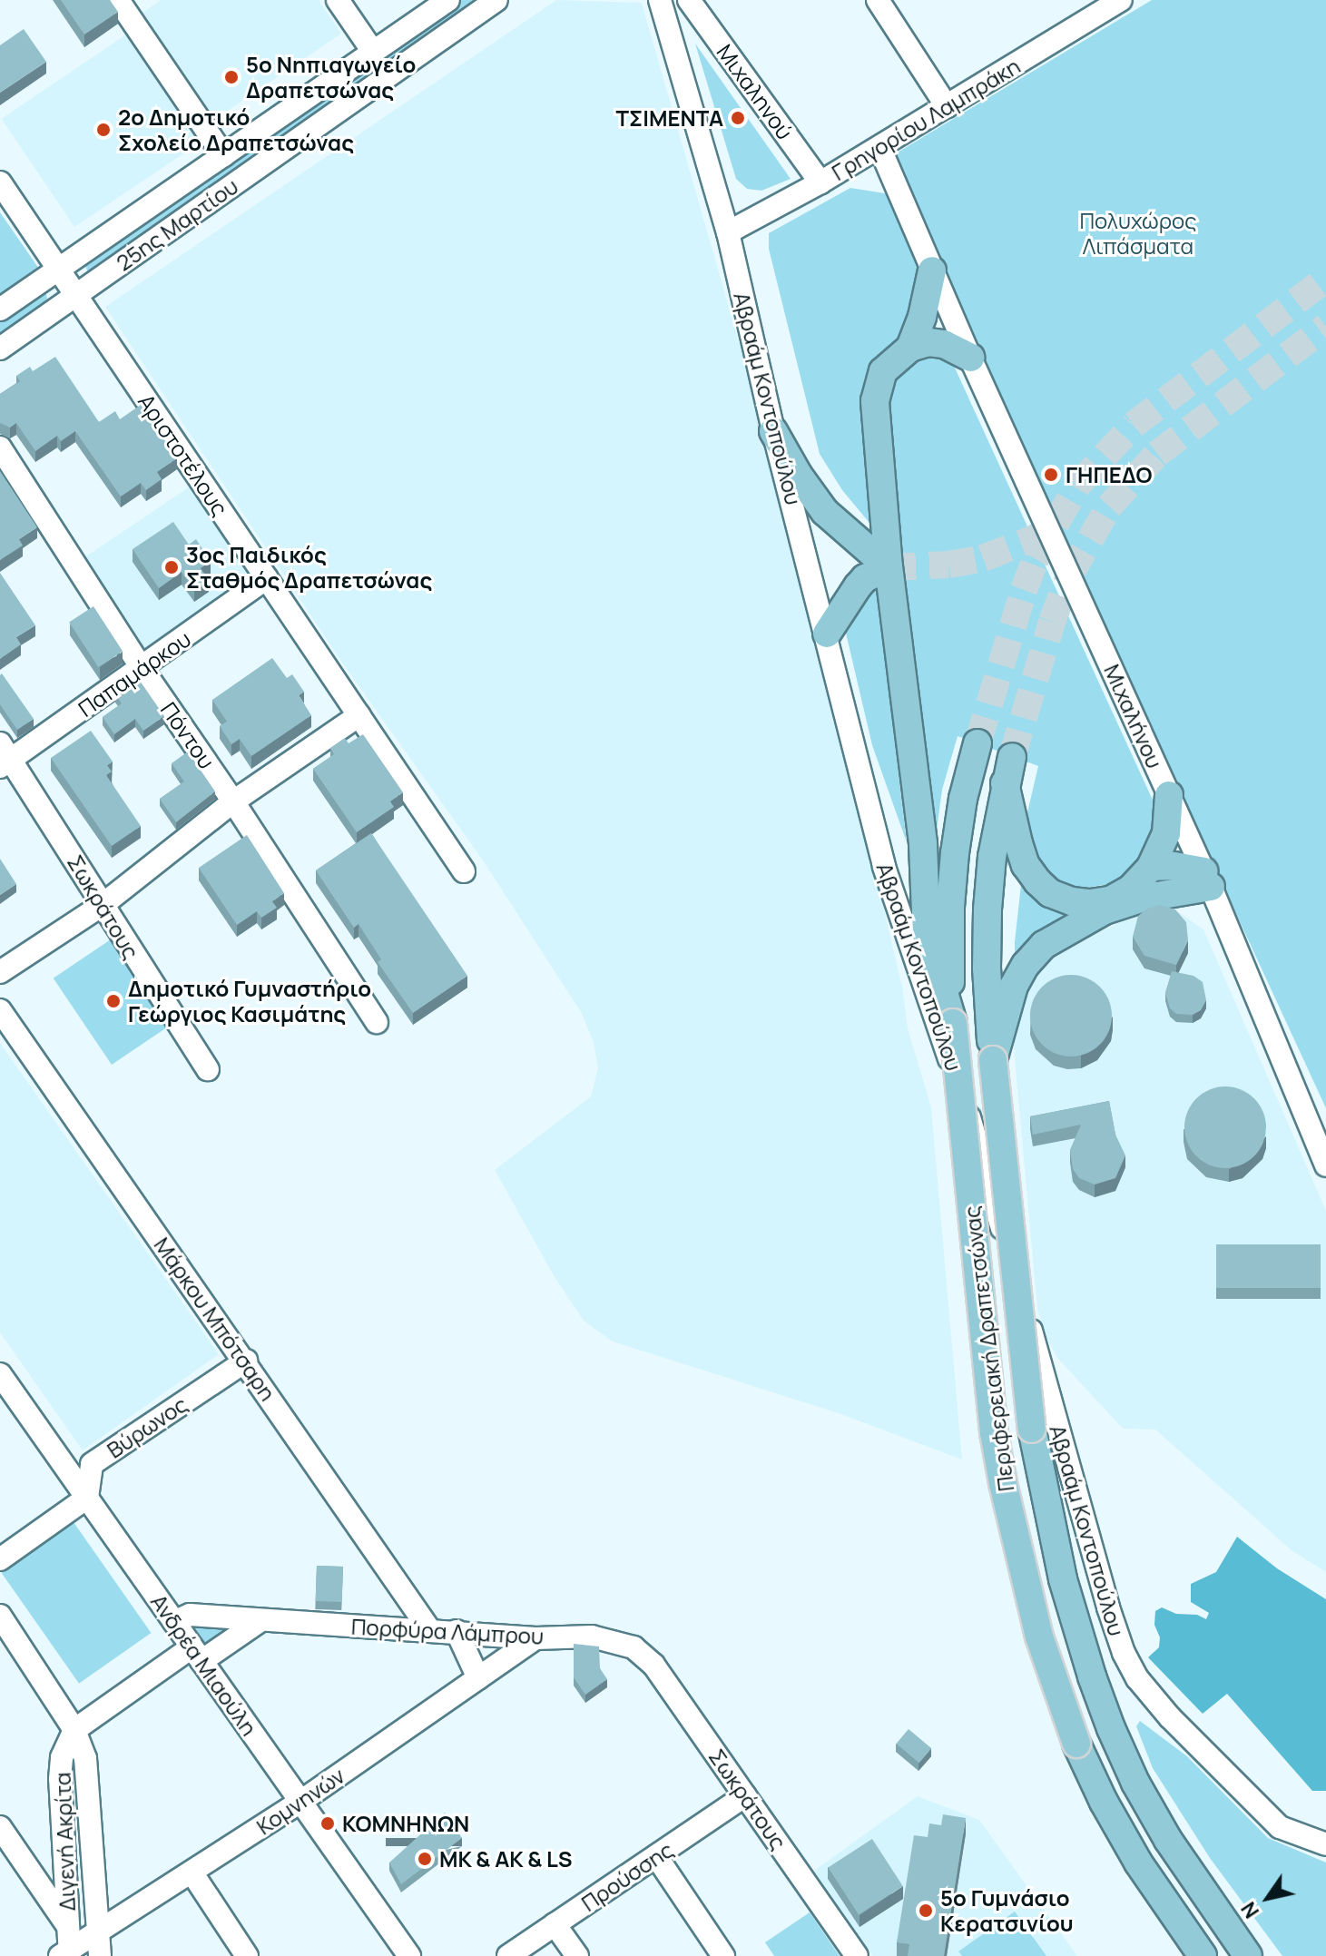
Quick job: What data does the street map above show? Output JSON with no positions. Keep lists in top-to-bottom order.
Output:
{
  "streets": {
    "main road": ["Περιφερειακή Δραπετσώνας"],
    "street": [
      "Μιχαληνού",
      "Γρηγορίου Λαμπράκη",
      "25ης Μαρτίου",
      "Αβραάμ Κοντοπούλου",
      "Αριστοτέλους",
      "Παπαμάρκου",
      "Μιχαλήνου",
      "Πόντου",
      "Σωκράτους",
      "Μάρκου Μπότσαρη",
      "Βύρωνος",
      "Πορφύρα Λάμπρου",
      "Ανδρέα Μιαούλη",
      "Κομνηνών",
      "Διγενή Ακρίτα",
      "Προύσσης"
    ]
  },
  "crossings": [
    ["Μιχαληνού", "Γρηγορίου Λαμπράκη"],
    ["Γρηγορίου Λαμπράκη", "Αβραάμ Κοντοπούλου"],
    ["25ης Μαρτίου", "Αριστοτέλους"],
    ["Αριστοτέλους", "Παπαμάρκου"],
    ["Παπαμάρκου", "Πόντου"],
    ["Παπαμάρκου", "Σωκράτους"],
    ["Σωκράτους", "Πορφύρα Λάμπρου"],
    ["Σωκράτους", "Προύσσης"],
    ["Μάρκου Μπότσαρη", "Βύρωνος"],
    ["Μάρκου Μπότσαρη", "Πορφύρα Λάμπρου"],
    ["Βύρωνος", "Ανδρέα Μιαούλη"],
    ["Πορφύρα Λάμπρου", "Ανδρέα Μιαούλη"],
    ["Πορφύρα Λάμπρου", "Κομνηνών"],
    ["Ανδρέα Μιαούλη", "Κομνηνών"],
    ["Κομνηνών", "Διγενή Ακρίτα"]
  ],
  "parks": ["Πολυχώρος Λιπάσματα"],
  "places": [
    "5ο Νηπιαγωγείο Δραπετσώνας",
    "ΤΣΙΜΕΝΤΑ",
    "2ο Δημοτικό Σχολείο Δραπετσώνας",
    "ΓΗΠΕΔΟ",
    "3ος Παιδικός Σταθμός Δραπετσώνας",
    "Δημοτικό Γυμναστήριο Γεώργιος Κασιμάτης",
    "ΚΟΜΝΗΝΩΝ",
    "MK & AK & LS",
    "5ο Γυμνάσιο Κερατσινίου"
  ],
  "north": "bottom left"
}
